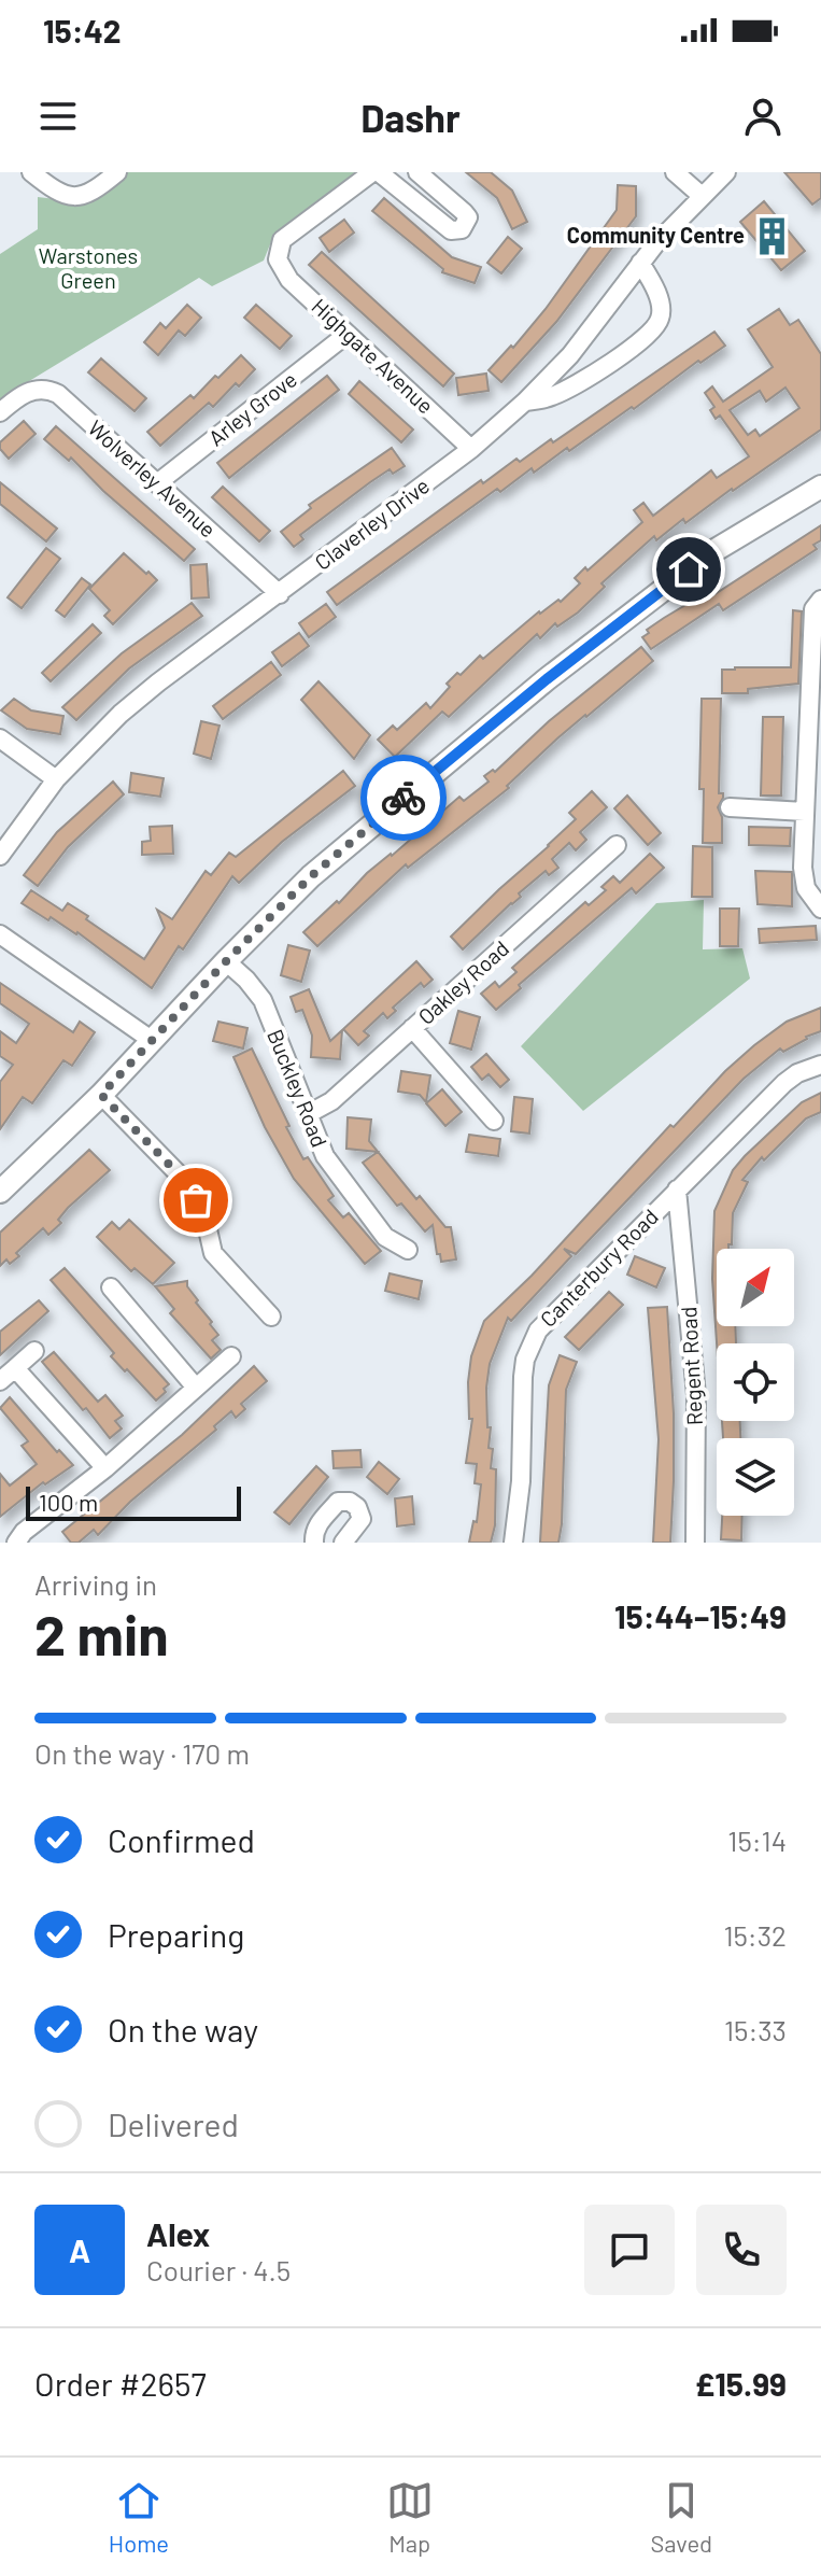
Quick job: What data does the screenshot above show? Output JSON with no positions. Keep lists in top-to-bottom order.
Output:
{
  "streets": {
    "street": [
      "Highgate Avenue",
      "Arley Grove",
      "Wolverley Avenue",
      "Claverley Drive",
      "Oakley Road",
      "Buckley Road",
      "Canterbury Road",
      "Regent Road"
    ]
  },
  "crossings": [
    ["Highgate Avenue", "Arley Grove"],
    ["Highgate Avenue", "Claverley Drive"],
    ["Arley Grove", "Wolverley Avenue"],
    ["Wolverley Avenue", "Claverley Drive"],
    ["Oakley Road", "Buckley Road"],
    ["Canterbury Road", "Regent Road"]
  ],
  "parks": ["Warstones Green"],
  "places": {
    "building": ["Community Centre"]
  },
  "scale_bar": "100 m",
  "north": "top right",
  "page": {
    "status": "15:42",
    "header": "Dashr",
    "scale": "100 m",
    "heading": ["2 min", "Arriving in", "15:44–15:49"],
    "panel": [
      "Alex",
      "Courier · 4.5",
      "Order #2657",
      "£15.99"
    ],
    "bar": "On the way · 170 m",
    "list": [
      ["Confirmed", "15:14"],
      ["Preparing", "15:32"],
      ["On the way", "15:33"],
      "Delivered"
    ],
    "round": "A",
    "tabs": ["Home", "Map", "Saved"]
  }
}
